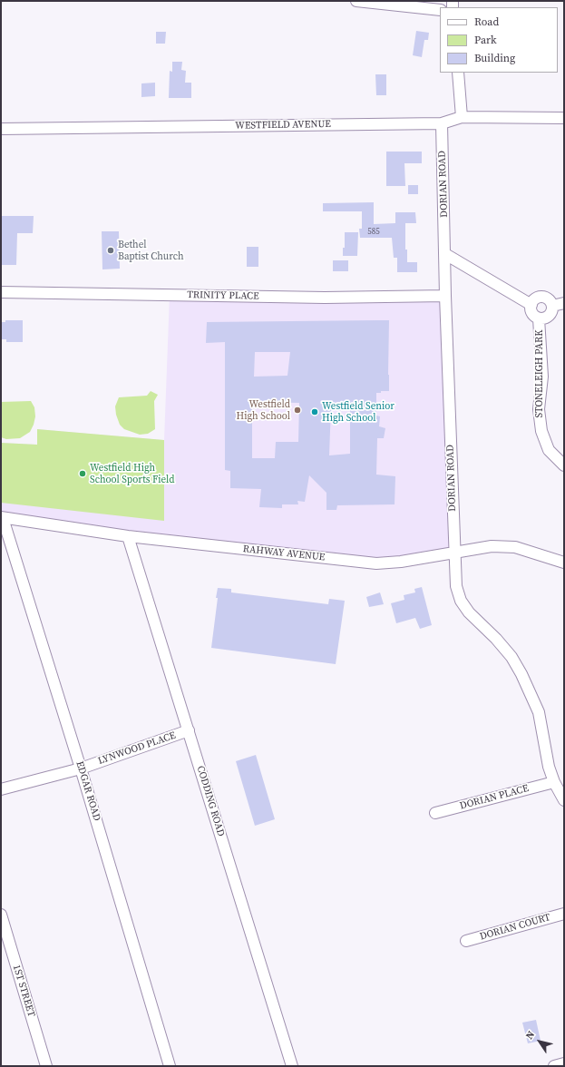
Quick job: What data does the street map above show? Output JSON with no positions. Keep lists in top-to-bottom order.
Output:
{
  "streets": {
    "street": [
      "WESTFIELD AVENUE",
      "DORIAN ROAD",
      "TRINITY PLACE",
      "STONELEIGH PARK",
      "RAHWAY AVENUE",
      "LYNWOOD PLACE",
      "EDGAR ROAD",
      "DORIAN PLACE",
      "CODDING ROAD",
      "DORIAN COURT",
      "1ST STREET"
    ]
  },
  "crossings": [
    ["WESTFIELD AVENUE", "DORIAN ROAD"],
    ["DORIAN ROAD", "TRINITY PLACE"],
    ["DORIAN ROAD", "RAHWAY AVENUE"],
    ["DORIAN ROAD", "DORIAN PLACE"],
    ["RAHWAY AVENUE", "EDGAR ROAD"],
    ["RAHWAY AVENUE", "CODDING ROAD"],
    ["LYNWOOD PLACE", "EDGAR ROAD"],
    ["LYNWOOD PLACE", "CODDING ROAD"]
  ],
  "places": [
    "Bethel Baptist Church",
    "Westfield High School",
    "Westfield Senior High School",
    "Westfield High School Sports Field"
  ],
  "house_numbers": ["585"],
  "legend": ["Road", "Park", "Building"],
  "north": "top left"
}
